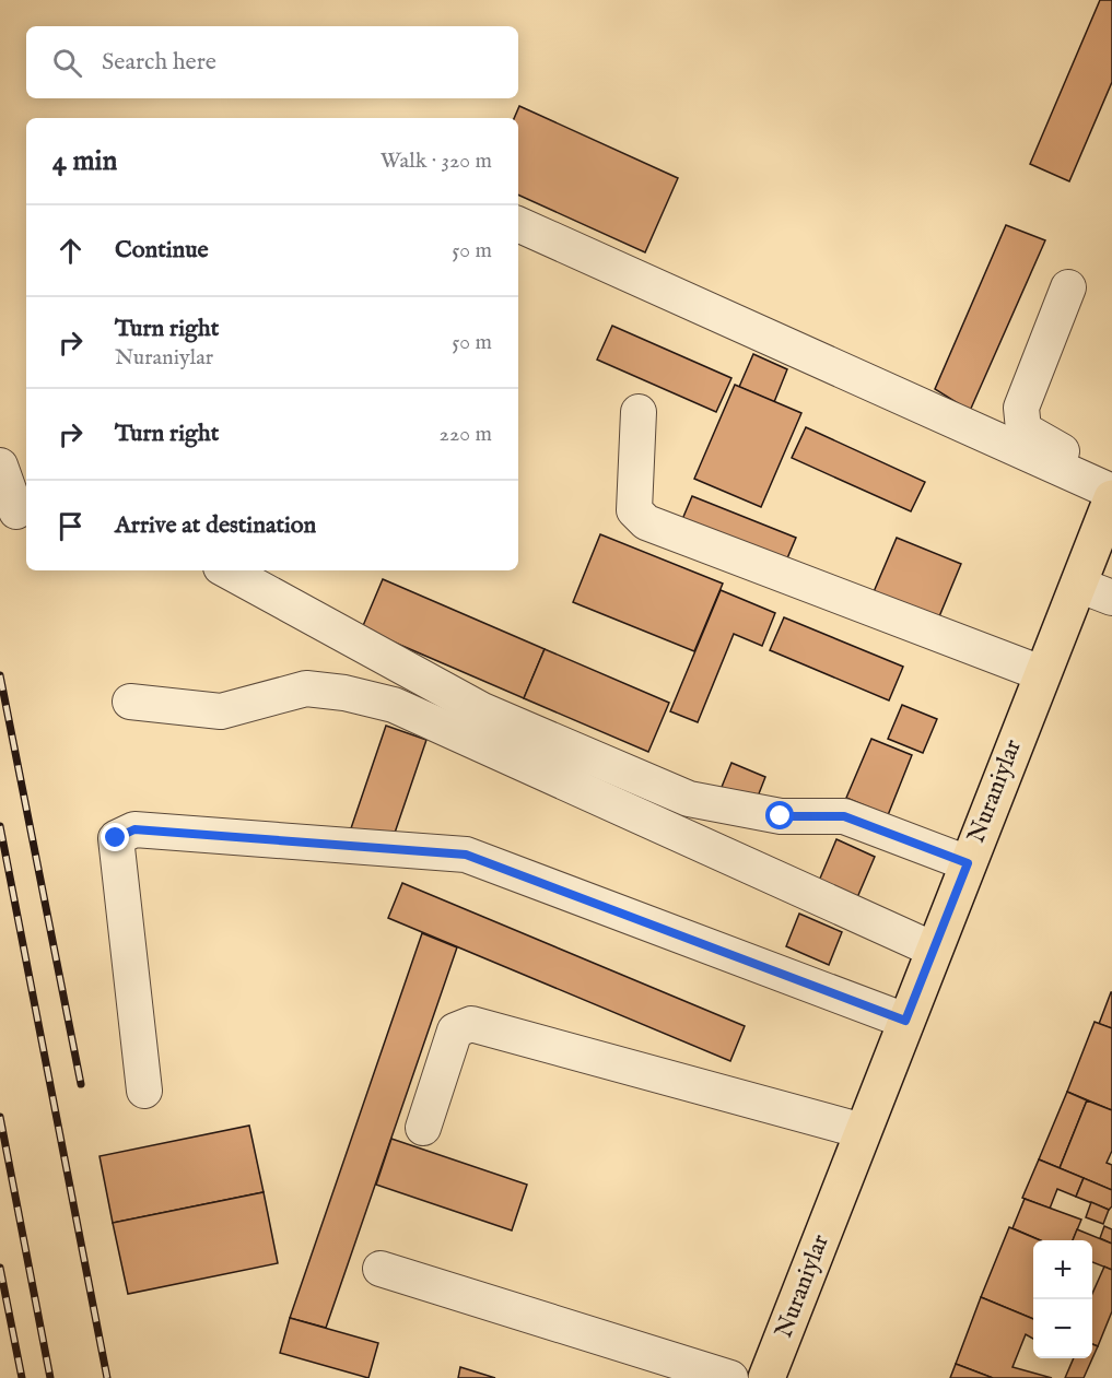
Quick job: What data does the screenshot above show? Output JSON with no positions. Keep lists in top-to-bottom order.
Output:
{
  "streets": {
    "main road": ["Nuraniylar"]
  },
  "page": {
    "search": "Search here",
    "heading": ["4 min", "Walk · 320 m"],
    "list": [
      ["Continue", "50 m"],
      ["Turn right", "Nuraniylar", "50 m"],
      ["Turn right", "220 m"],
      "Arrive at destination"
    ],
    "map_buttons": ["+", "−"]
  }
}
